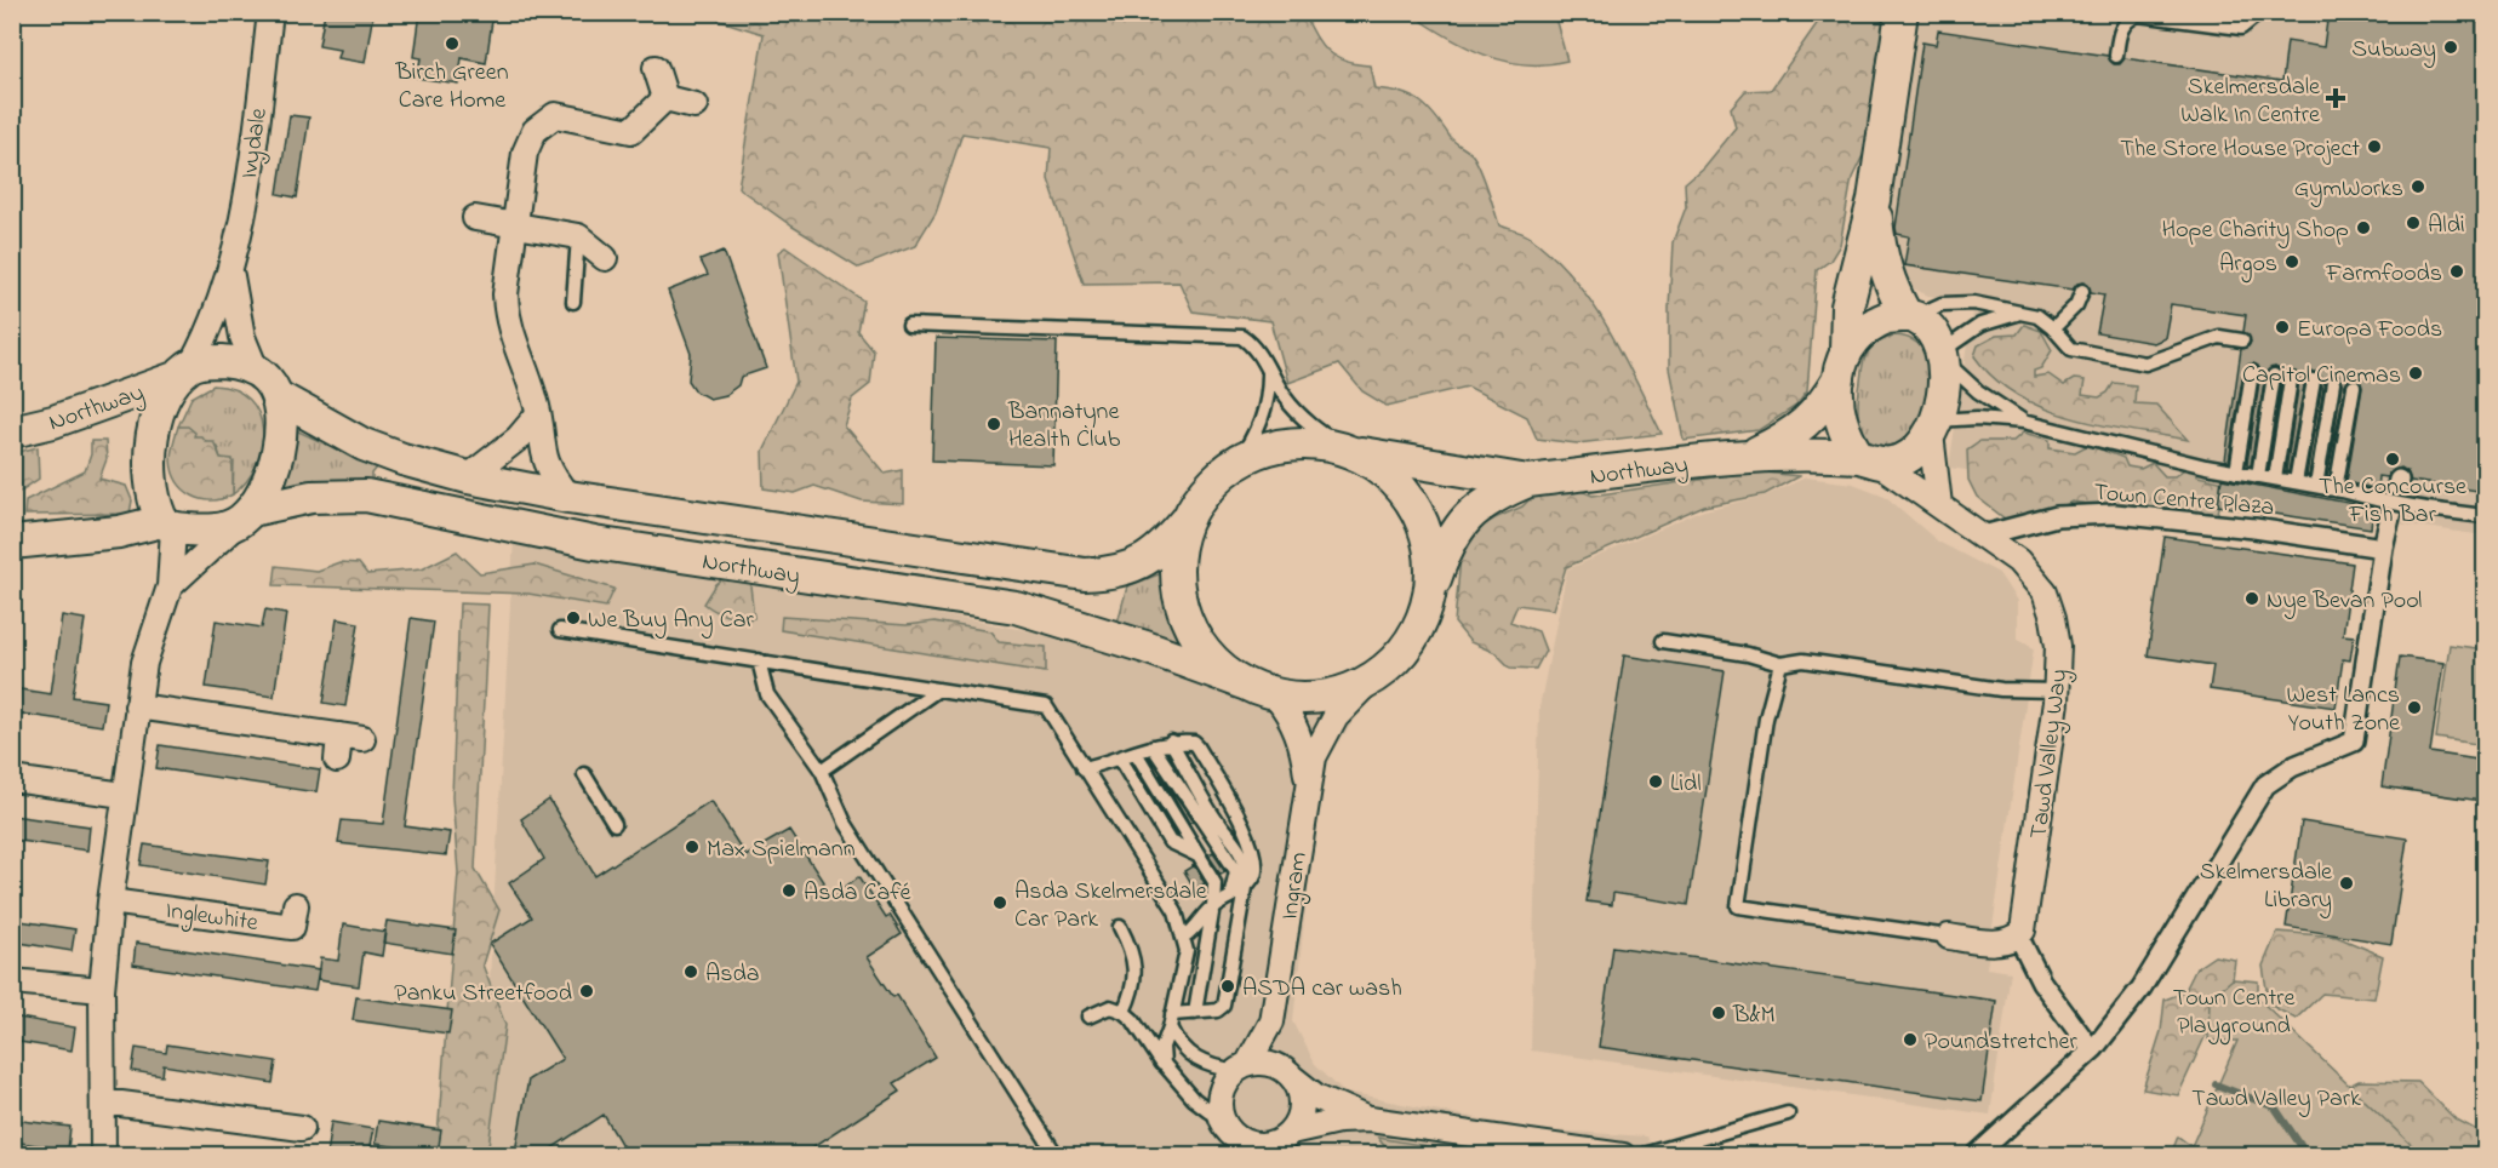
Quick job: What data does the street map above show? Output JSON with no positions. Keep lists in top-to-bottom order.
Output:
{
  "streets": {
    "street": [
      "Ivydale",
      "Northway",
      "Town Centre Plaza",
      "Tawd Valley Way",
      "Ingram",
      "Inglewhite"
    ]
  },
  "crossings": [
    ["Ivydale", "Northway"],
    ["Northway", "Tawd Valley Way"],
    ["Northway", "Ingram"],
    ["Town Centre Plaza", "Tawd Valley Way"]
  ],
  "parks": ["Town Centre Playground", "Tawd Valley Park"],
  "places": {
    "other": [
      "Birch Green Care Home",
      "Subway",
      "The Store House Project",
      "GymWorks",
      "Aldi",
      "Hope Charity Shop",
      "Argos",
      "Farmfoods",
      "Europa Foods",
      "Capitol Cinemas",
      "Bannatyne Health Club",
      "The Concourse Fish Bar",
      "Nye Bevan Pool",
      "We Buy Any Car",
      "West Lancs Youth Zone",
      "Lidl",
      "Max Spielmann",
      "Skelmersdale Library",
      "Asda Café",
      "Asda Skelmersdale Car Park",
      "Asda",
      "ASDA car wash",
      "Panku Streetfood",
      "B&M",
      "Poundstretcher"
    ],
    "health": ["Skelmersdale Walk In Centre"]
  }
}
